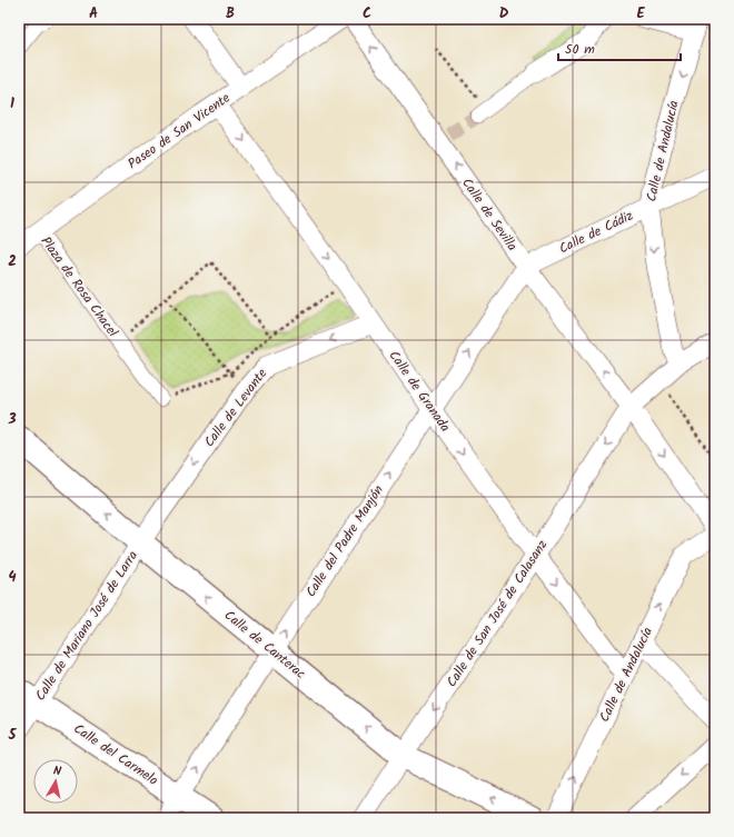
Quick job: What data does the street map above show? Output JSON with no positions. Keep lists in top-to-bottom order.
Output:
{
  "streets": {
    "street": [
      "Paseo de San Vicente",
      "Calle de Andalucía",
      "Calle de Sevilla",
      "Calle de Cádiz",
      "Plaza de Rosa Chacel",
      "Calle de Granada",
      "Calle de Levante",
      "Calle del Padre Manjón",
      "Calle de San José de Calasanz",
      "Calle de Mariano José de Larra",
      "Calle de Canterac",
      "Calle del Carmelo"
    ]
  },
  "crossings": [
    ["Paseo de San Vicente", "Plaza de Rosa Chacel"],
    ["Paseo de San Vicente", "Calle de Granada"],
    ["Calle de Andalucía", "Calle de Sevilla"],
    ["Calle de Andalucía", "Calle de Cádiz"],
    ["Calle de Andalucía", "Calle de Granada"],
    ["Calle de Andalucía", "Calle de San José de Calasanz"],
    ["Calle de Sevilla", "Calle de Cádiz"],
    ["Calle de Sevilla", "Calle del Padre Manjón"],
    ["Calle de Sevilla", "Calle de San José de Calasanz"],
    ["Calle de Cádiz", "Calle del Padre Manjón"],
    ["Calle de Granada", "Calle de Levante"],
    ["Calle de Granada", "Calle del Padre Manjón"],
    ["Calle de Granada", "Calle de San José de Calasanz"],
    ["Calle de Levante", "Calle de Mariano José de Larra"],
    ["Calle de Levante", "Calle de Canterac"],
    ["Calle del Padre Manjón", "Calle de Canterac"],
    ["Calle del Padre Manjón", "Calle del Carmelo"],
    ["Calle de San José de Calasanz", "Calle de Canterac"],
    ["Calle de Mariano José de Larra", "Calle de Canterac"],
    ["Calle de Mariano José de Larra", "Calle del Carmelo"]
  ],
  "one_way": [
    "Calle de Granada",
    "Calle de Levante",
    "Calle del Padre Manjón",
    "Calle de San José de Calasanz",
    "Calle de Canterac"
  ],
  "scale_bar": "50 m",
  "north": "top",
  "grid": {
    "columns": [
      "A",
      "B",
      "C",
      "D",
      "E"
    ],
    "rows": [
      "1",
      "2",
      "3",
      "4",
      "5"
    ]
  }
}
